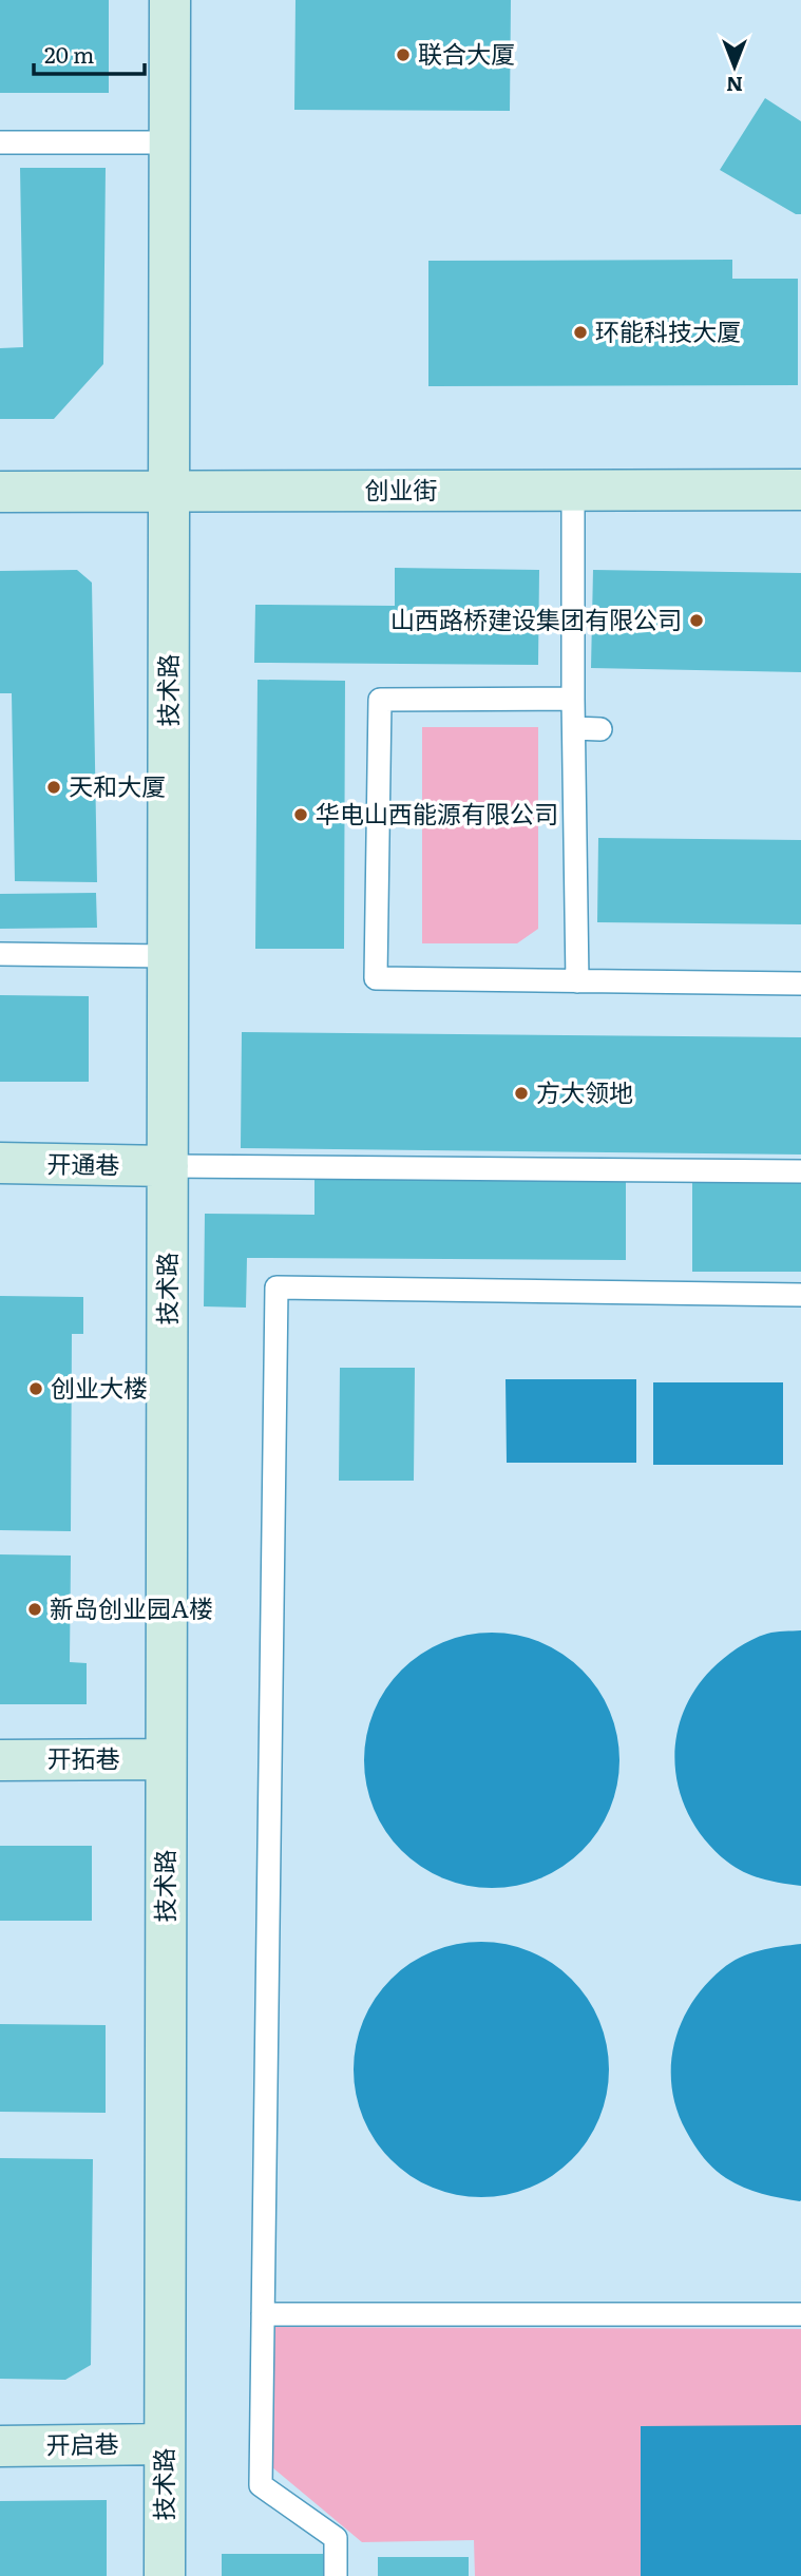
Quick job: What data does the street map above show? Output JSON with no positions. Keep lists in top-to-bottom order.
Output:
{
  "streets": {
    "street": [
      "创业街",
      "技术路",
      "开通巷",
      "开拓巷",
      "开启巷"
    ]
  },
  "crossings": [
    ["创业街", "技术路"],
    ["技术路", "开通巷"],
    ["技术路", "开拓巷"],
    ["技术路", "开启巷"]
  ],
  "places": [
    "联合大厦",
    "环能科技大厦",
    "山西路桥建设集团有限公司",
    "天和大厦",
    "华电山西能源有限公司",
    "方大领地",
    "创业大楼",
    "新岛创业园A楼"
  ],
  "scale_bar": "20 m",
  "north": "bottom"
}
